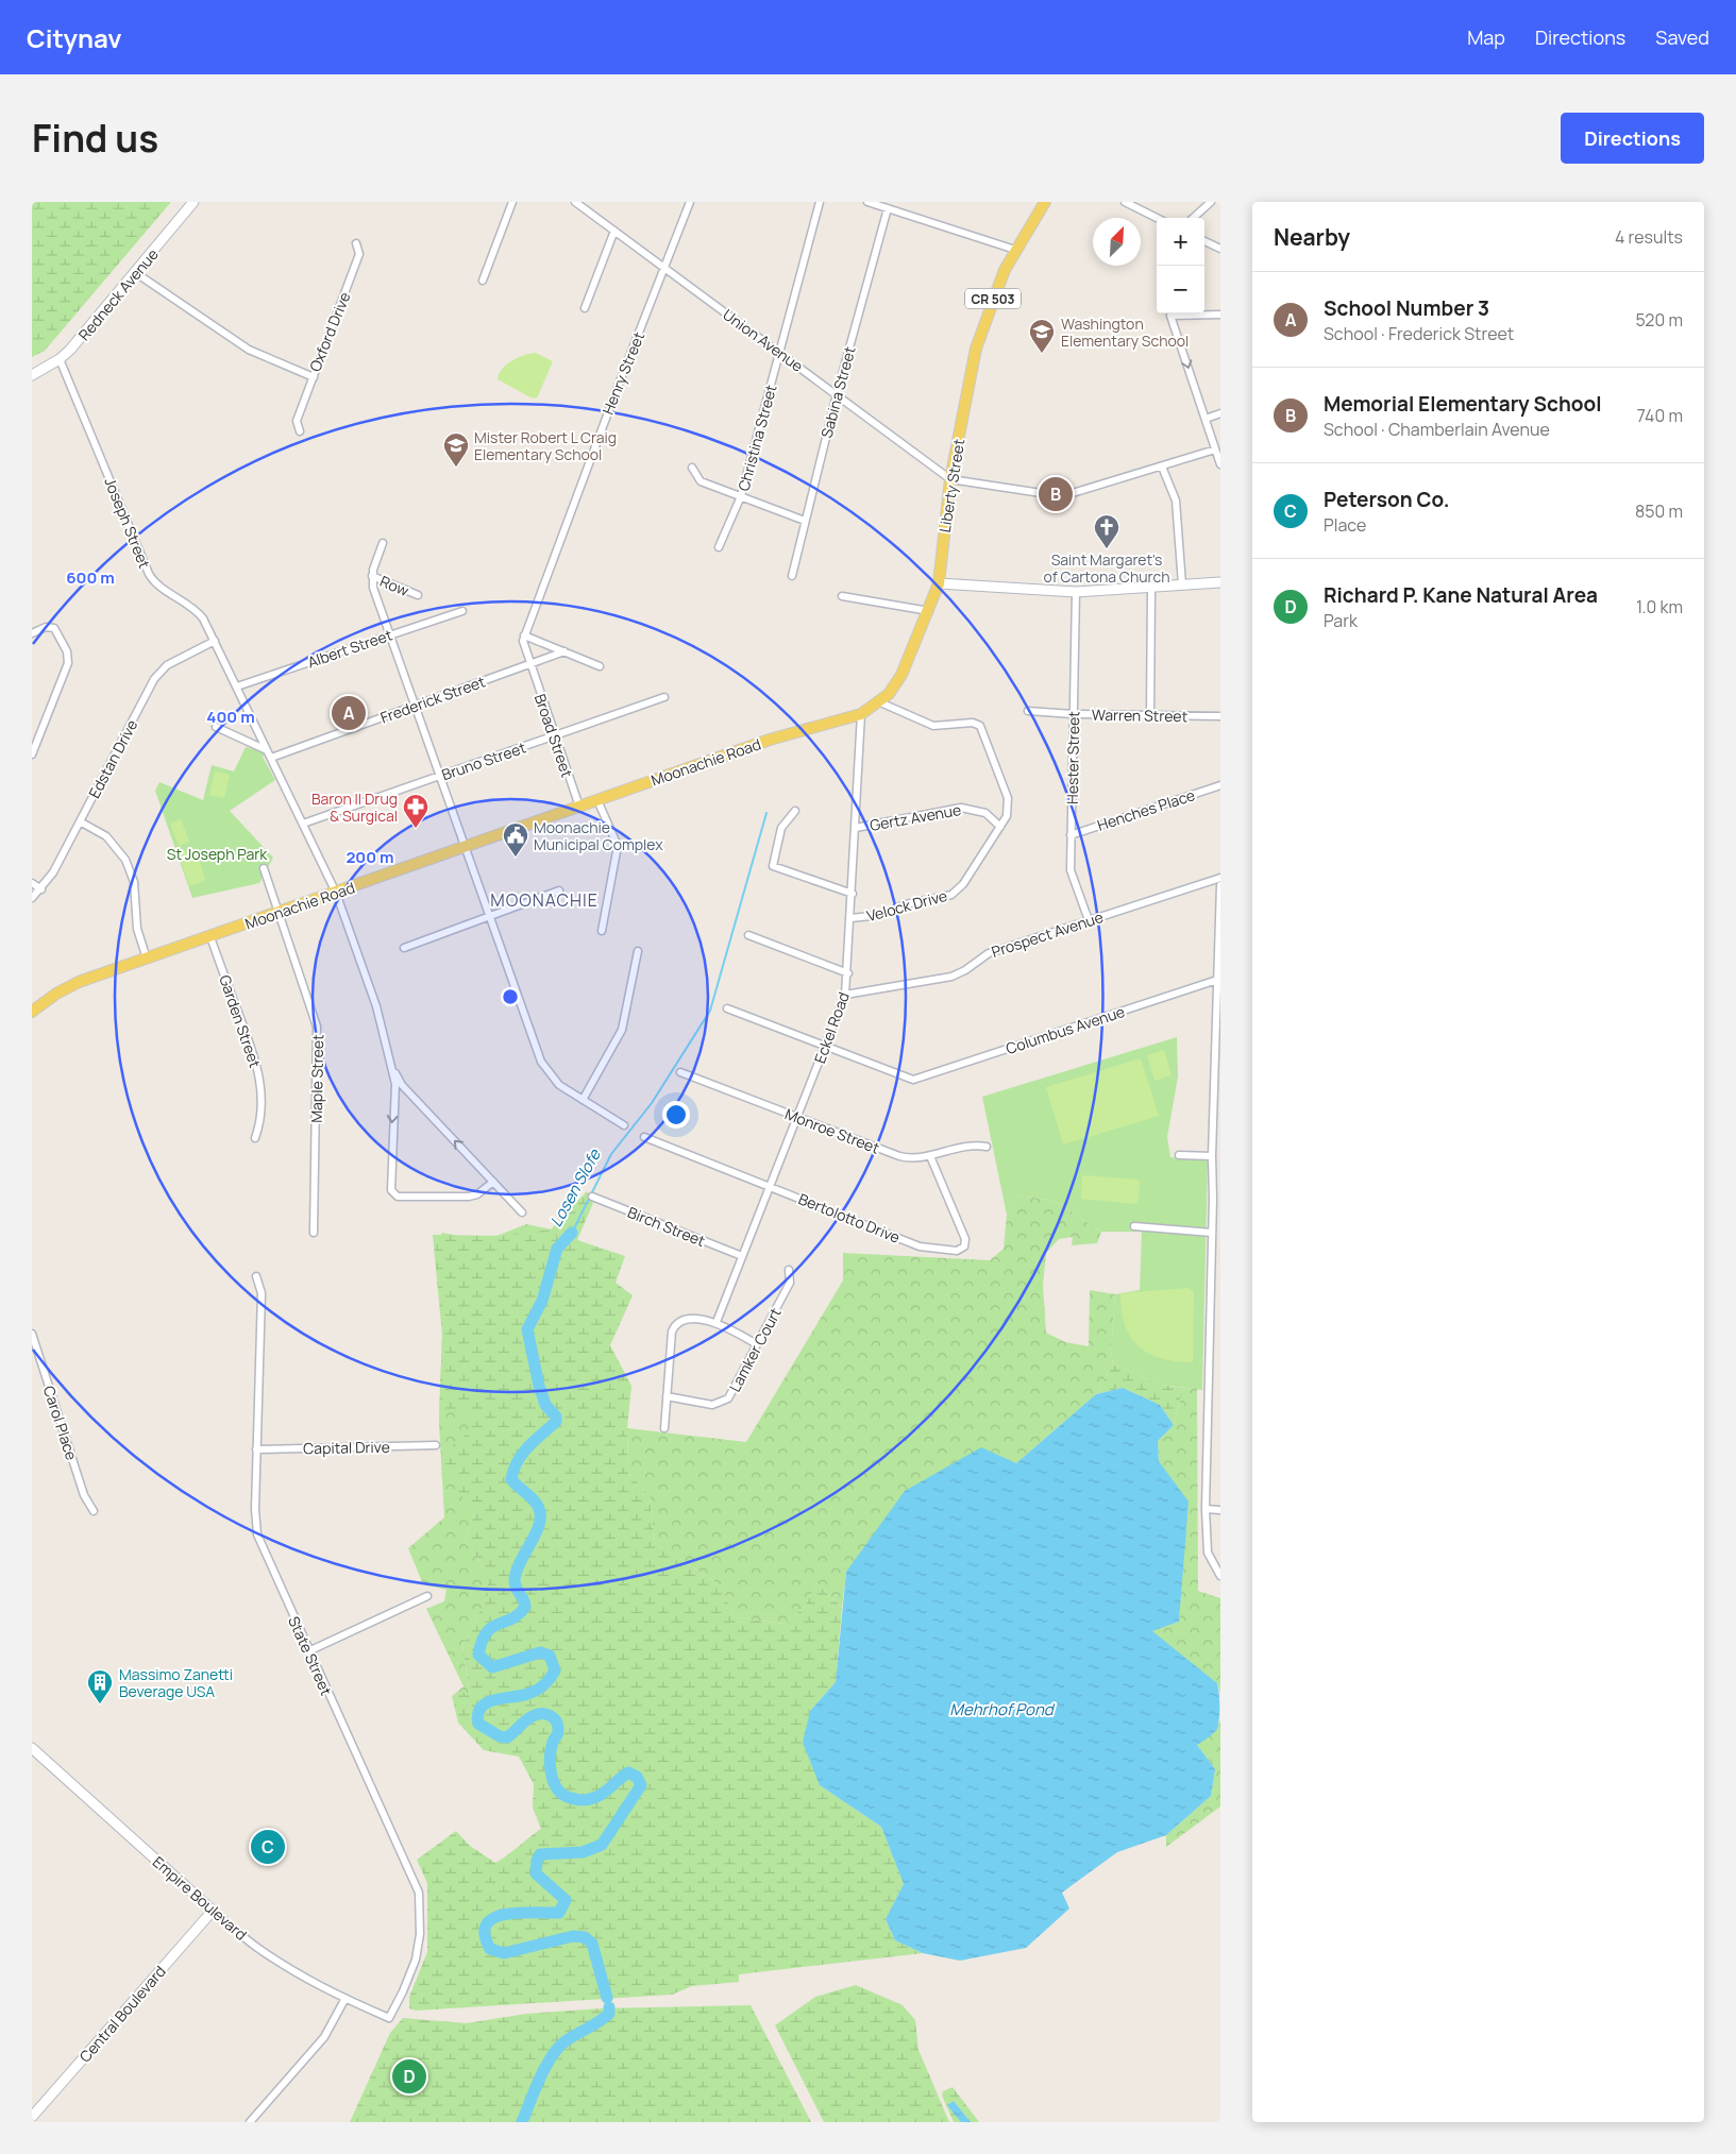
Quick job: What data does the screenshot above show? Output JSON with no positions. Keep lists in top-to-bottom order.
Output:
{
  "streets": {
    "main road": ["CR 503", "Liberty Street", "Moonachie Road"],
    "street": [
      "Redneck Avenue",
      "Oxford Drive",
      "Union Avenue",
      "Henry Street",
      "Sabina Street",
      "Christina Street",
      "Joseph Street",
      "Row",
      "Albert Street",
      "Frederick Street",
      "Warren Street",
      "Broad Street",
      "Hester Street",
      "Edstan Drive",
      "Bruno Street",
      "Henches Place",
      "Gertz Avenue",
      "Velock Drive",
      "Prospect Avenue",
      "Garden Street",
      "Eckel Road",
      "Columbus Avenue",
      "Maple Street",
      "Monroe Street",
      "Bertolotto Drive",
      "Birch Street",
      "Lamker Court",
      "Carol Place",
      "Capital Drive",
      "State Street",
      "Empire Boulevard",
      "Central Boulevard"
    ]
  },
  "crossings": [
    ["Redneck Avenue", "Oxford Drive"],
    ["Redneck Avenue", "Joseph Street"],
    ["Union Avenue", "Henry Street"],
    ["Union Avenue", "Sabina Street"],
    ["Union Avenue", "Christina Street"],
    ["Union Avenue", "Liberty Street"],
    ["Henry Street", "Frederick Street"],
    ["Henry Street", "Broad Street"],
    ["Liberty Street", "Moonachie Road"],
    ["Liberty Street", "Velock Drive"],
    ["Liberty Street", "Eckel Road"],
    ["Joseph Street", "Albert Street"],
    ["Joseph Street", "Frederick Street"],
    ["Joseph Street", "Edstan Drive"],
    ["Joseph Street", "Bruno Street"],
    ["Joseph Street", "Moonachie Road"],
    ["Frederick Street", "Broad Street"],
    ["Warren Street", "Hester Street"],
    ["Broad Street", "Bruno Street"],
    ["Broad Street", "Moonachie Road"],
    ["Hester Street", "Henches Place"],
    ["Hester Street", "Prospect Avenue"],
    ["Moonachie Road", "Garden Street"],
    ["Moonachie Road", "Maple Street"],
    ["Gertz Avenue", "Velock Drive"],
    ["Gertz Avenue", "Eckel Road"],
    ["Velock Drive", "Eckel Road"],
    ["Prospect Avenue", "Eckel Road"],
    ["Eckel Road", "Columbus Avenue"],
    ["Eckel Road", "Monroe Street"],
    ["Eckel Road", "Bertolotto Drive"],
    ["Eckel Road", "Birch Street"],
    ["Monroe Street", "Bertolotto Drive"],
    ["Capital Drive", "State Street"],
    ["State Street", "Empire Boulevard"],
    ["Empire Boulevard", "Central Boulevard"]
  ],
  "districts": ["MOONACHIE"],
  "water": ["Losen Slofe", "Mehrhof Pond"],
  "parks": ["St Joseph Park"],
  "places": {
    "school or university": ["Washington Elementary School", "Mister Robert L Craig Elementary School"],
    "church": ["Saint Margaret's of Cartona Church"],
    "pharmacy": ["Baron II Drug & Surgical"],
    "public building": ["Moonachie Municipal Complex"],
    "building": ["Massimo Zanetti Beverage USA"]
  },
  "north": "top right",
  "page": {
    "header": "Citynav",
    "nav": ["Map", "Directions", "Saved"],
    "title": "Find us",
    "buttons": "Directions",
    "heading": ["Nearby", "4 results"],
    "map_buttons": ["+", "−"],
    "list": [
      {
        "mark": "A",
        "name": "School Number 3",
        "note": "School · Frederick Street",
        "value": "520 m"
      },
      {
        "mark": "B",
        "name": "Memorial Elementary School",
        "note": "School · Chamberlain Avenue",
        "value": "740 m"
      },
      {
        "mark": "C",
        "name": "Peterson Co.",
        "note": "Place",
        "value": "850 m"
      },
      {
        "mark": "D",
        "name": "Richard P. Kane Natural Area",
        "note": "Park",
        "value": "1.0 km"
      }
    ],
    "pins": [
      "B",
      "A",
      "C",
      "D"
    ]
  },
  "rings": ["600 m", "400 m", "200 m"]
}
